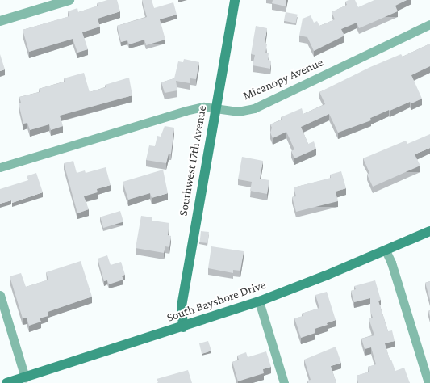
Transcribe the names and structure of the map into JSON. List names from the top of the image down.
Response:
{
  "streets": {
    "main road": ["Southwest 17th Avenue", "South Bayshore Drive"],
    "street": ["Micanopy Avenue"]
  },
  "crossings": [
    ["Micanopy Avenue", "Southwest 17th Avenue"],
    ["Southwest 17th Avenue", "South Bayshore Drive"]
  ]
}
